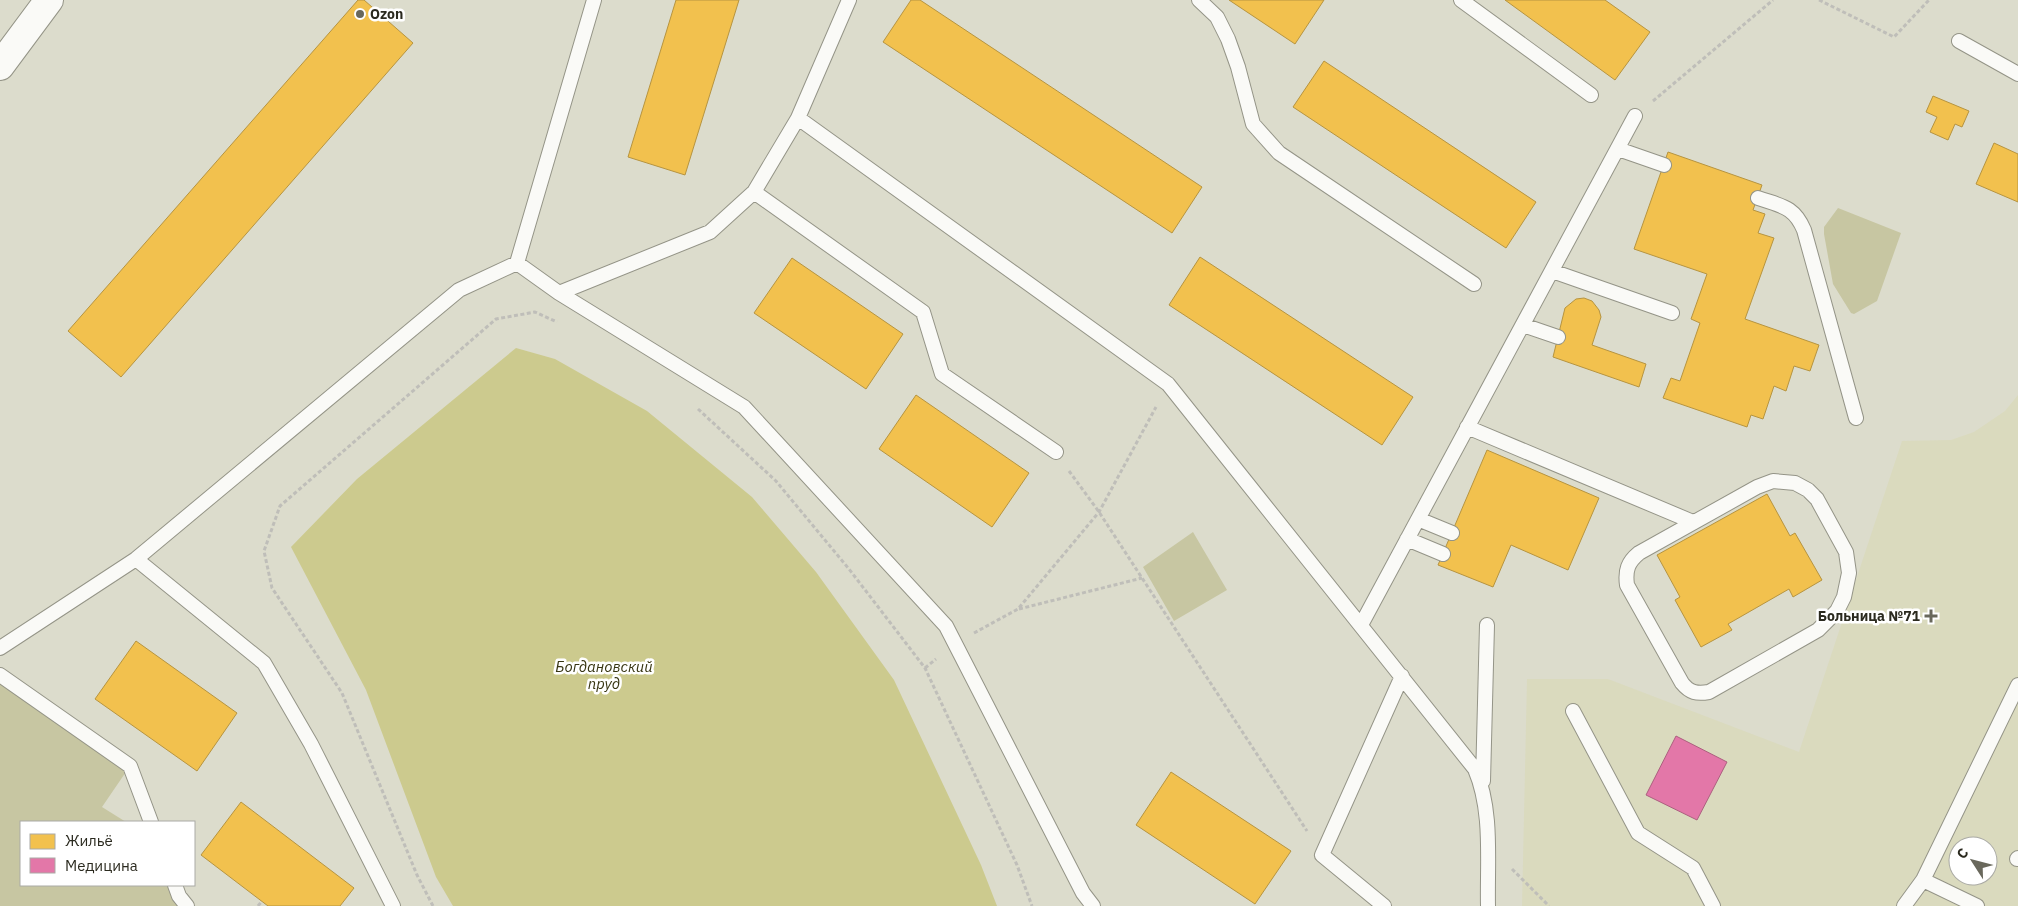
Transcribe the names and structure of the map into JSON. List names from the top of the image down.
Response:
{
  "water": ["Богдановский пруд"],
  "places": {
    "other": ["Ozon"],
    "health": ["Больница №71"]
  },
  "legend": ["Жильё", "Медицина"],
  "north": "top left"
}
